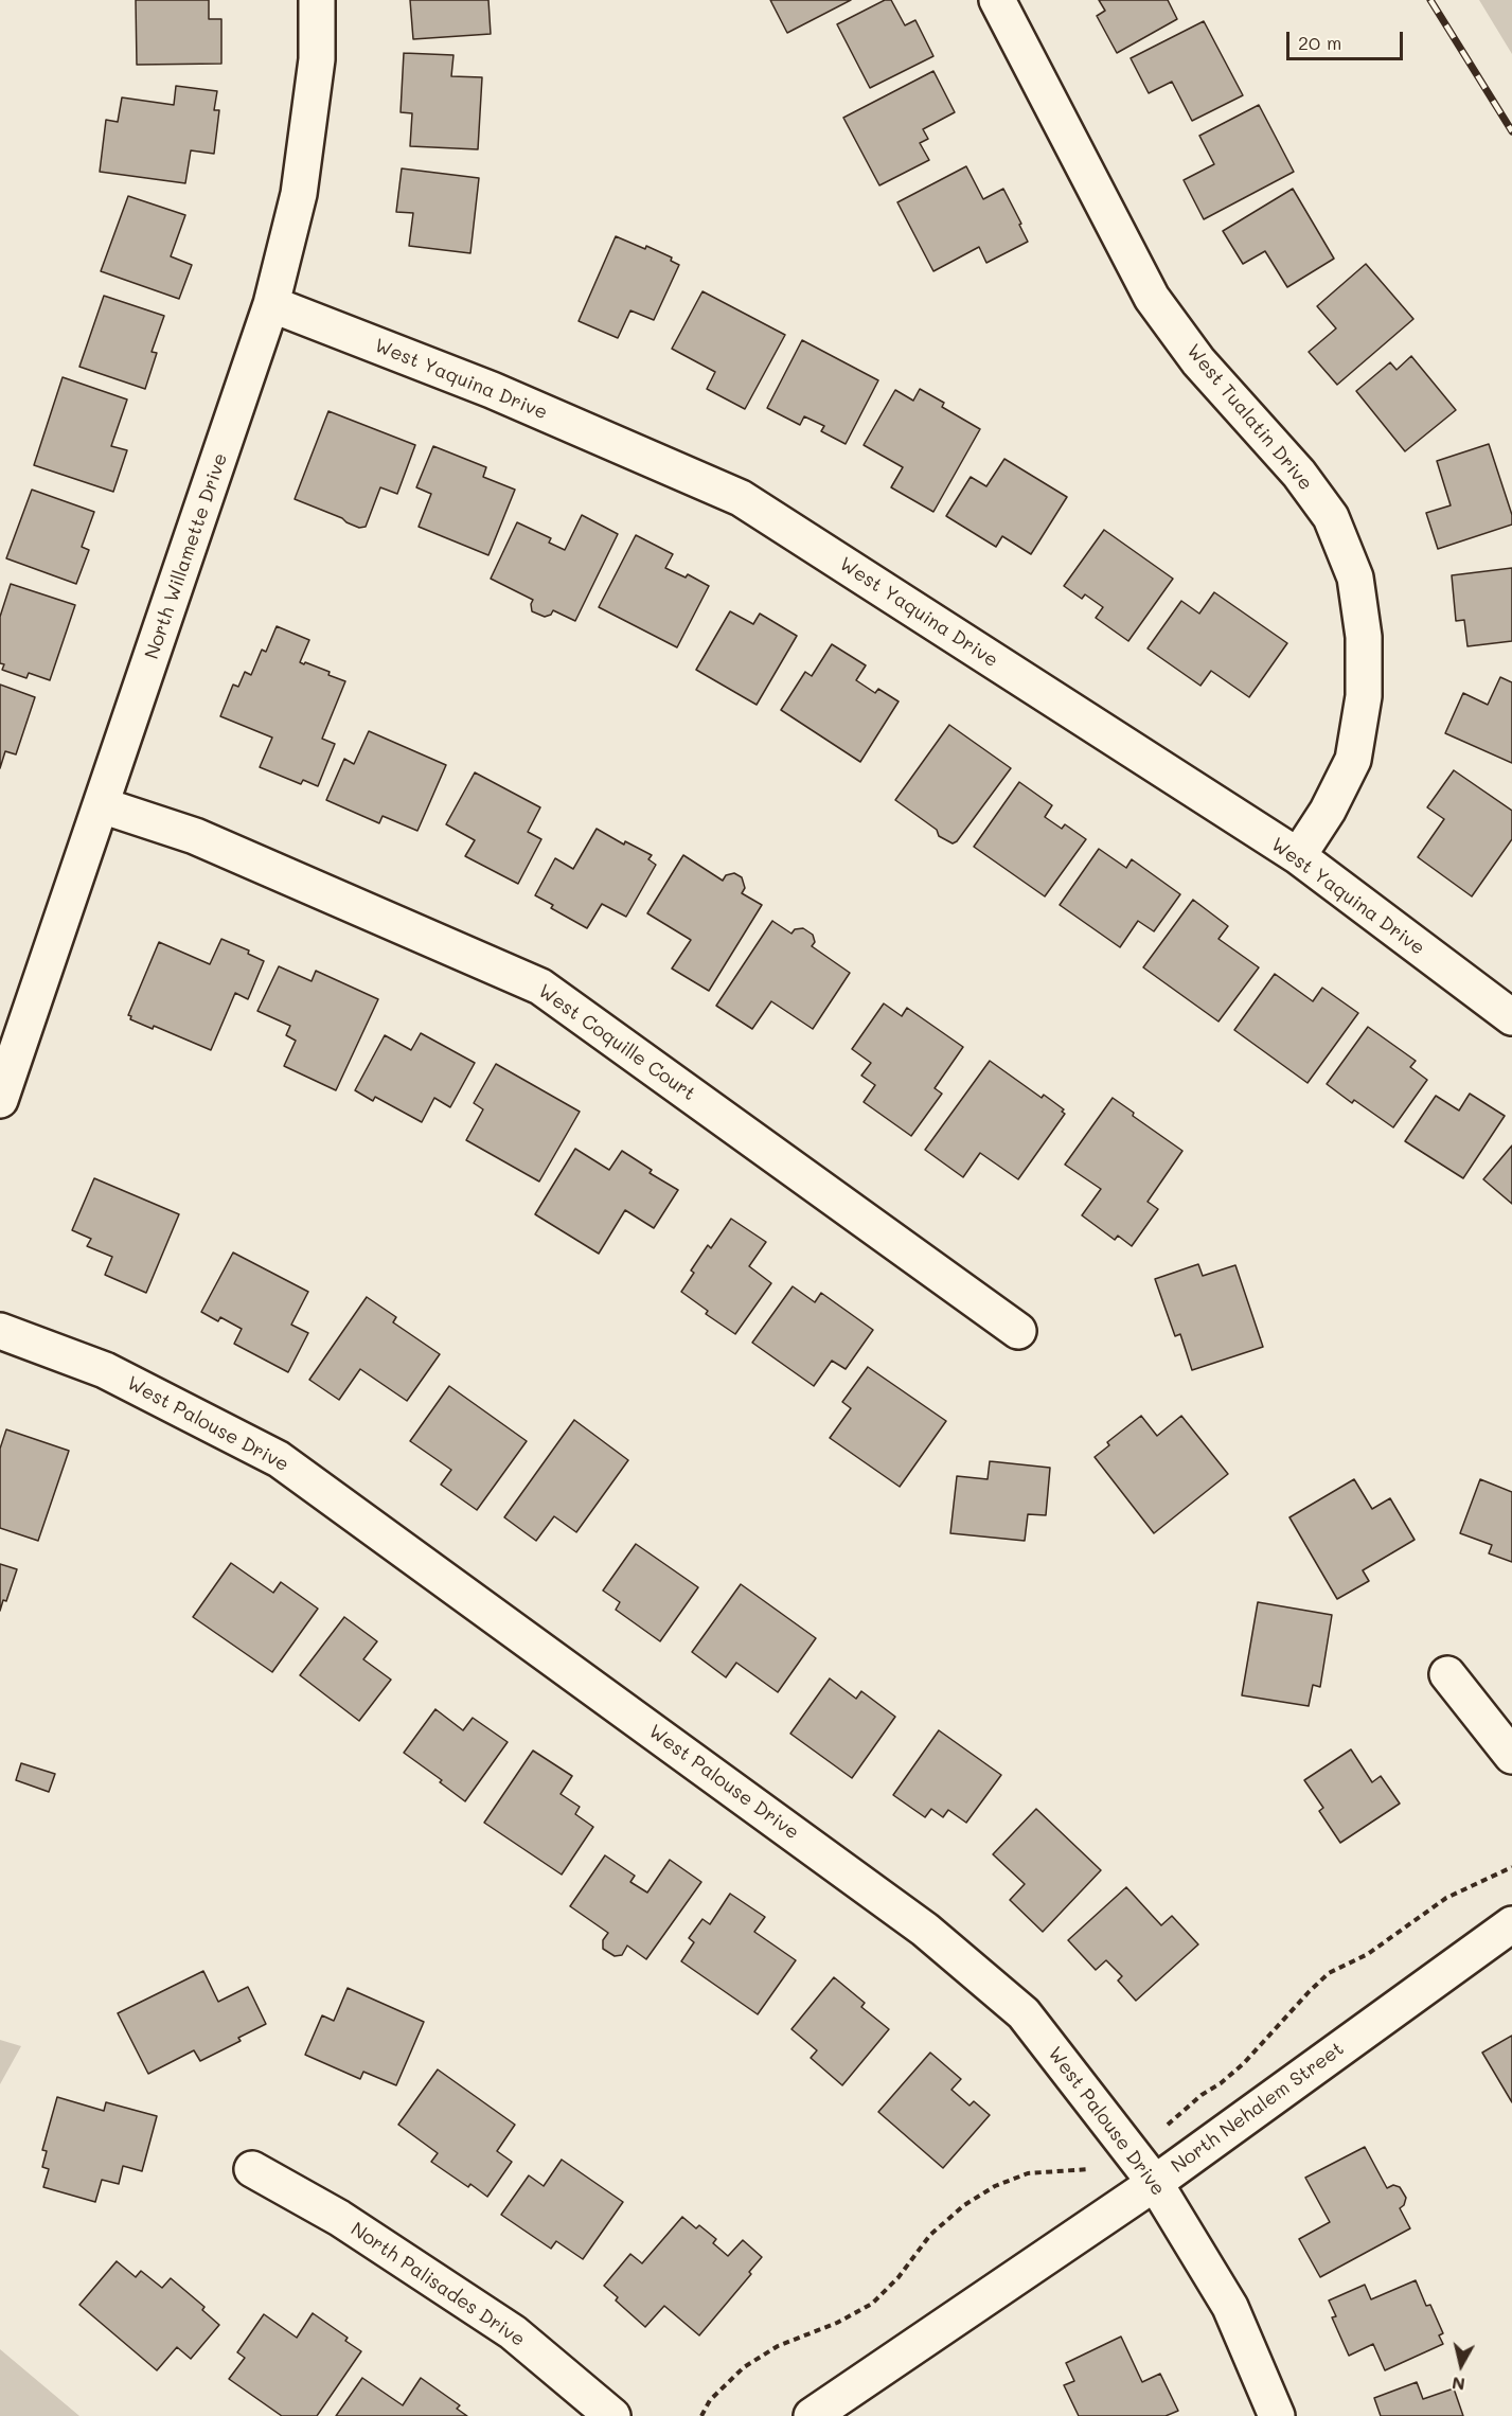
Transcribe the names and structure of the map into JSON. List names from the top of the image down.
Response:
{
  "streets": {
    "street": [
      "West Yaquina Drive",
      "West Tualatin Drive",
      "North Willamette Drive",
      "West Coquille Court",
      "West Palouse Drive",
      "North Nehalem Street",
      "North Palisades Drive"
    ]
  },
  "crossings": [
    ["West Yaquina Drive", "West Tualatin Drive"],
    ["West Yaquina Drive", "North Willamette Drive"],
    ["North Willamette Drive", "West Coquille Court"],
    ["West Palouse Drive", "North Nehalem Street"]
  ],
  "scale_bar": "20 m",
  "north": "bottom"
}
